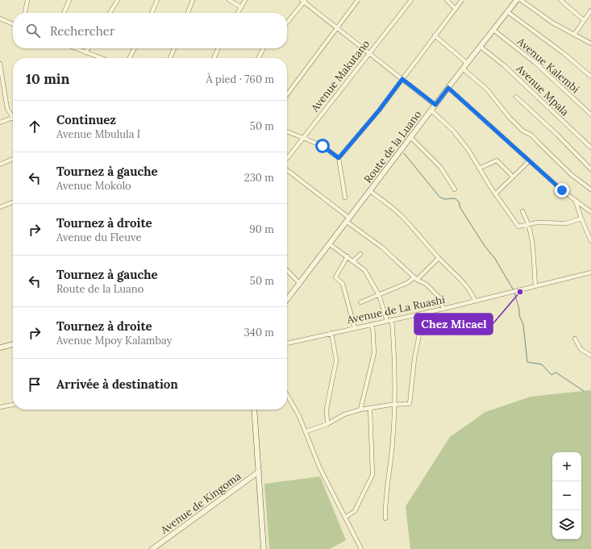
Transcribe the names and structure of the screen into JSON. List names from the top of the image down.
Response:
{
  "streets": {
    "street": [
      "Avenue Kalembi",
      "Avenue Makutano",
      "Avenue Mpala",
      "Route de la Luano",
      "Avenue de La Ruashi",
      "Avenue de Kingoma"
    ]
  },
  "crossings": [
    ["Avenue Kalembi", "Route de la Luano"],
    ["Avenue Mpala", "Route de la Luano"]
  ],
  "places": ["Chez Micael"],
  "page": {
    "search": "Rechercher",
    "heading": ["10 min", "À pied · 760 m"],
    "list": [
      ["Continuez", "Avenue Mbulula I", "50 m"],
      ["Tournez à gauche", "Avenue Mokolo", "230 m"],
      ["Tournez à droite", "Avenue du Fleuve", "90 m"],
      ["Tournez à gauche", "Route de la Luano", "50 m"],
      ["Tournez à droite", "Avenue Mpoy Kalambay", "340 m"],
      "Arrivée à destination"
    ],
    "map_buttons": ["+", "−"]
  }
}
